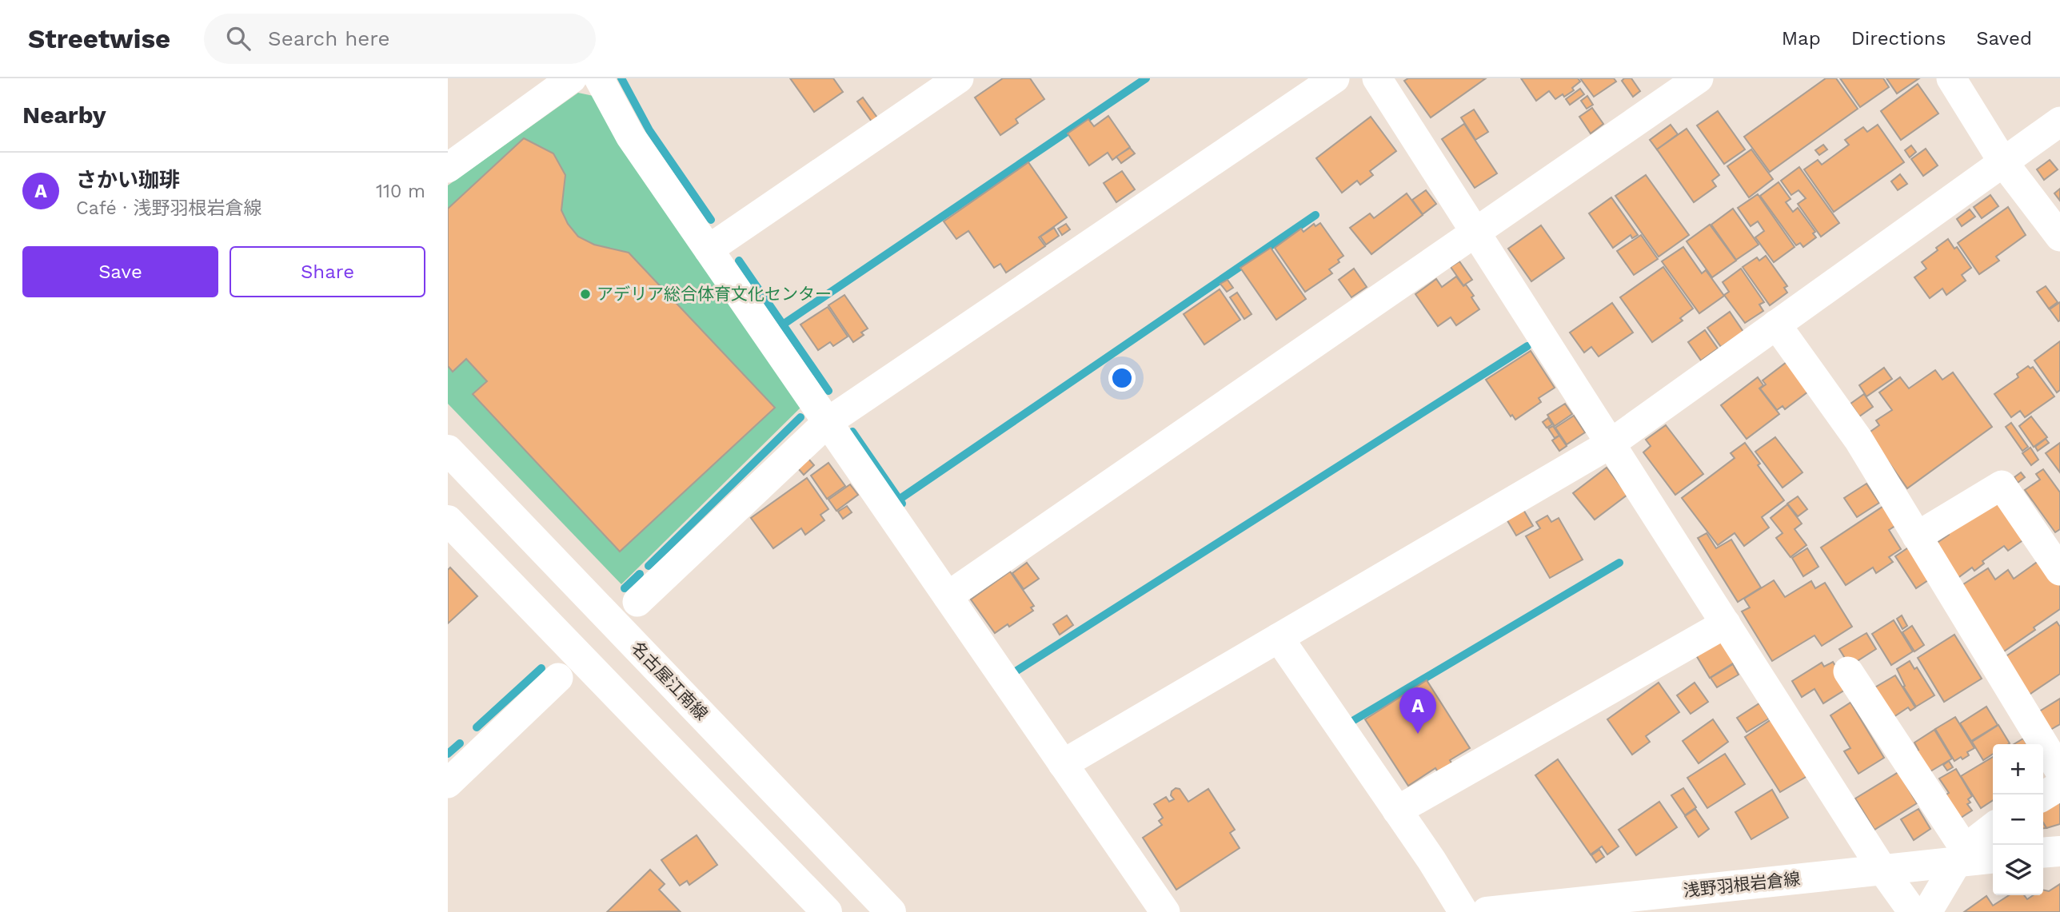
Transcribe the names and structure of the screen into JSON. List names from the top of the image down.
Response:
{
  "streets": {
    "main road": ["名古屋江南線", "浅野羽根岩倉線"]
  },
  "places": ["アデリア総合体育文化センター"],
  "page": {
    "header": "Streetwise",
    "search": "Search here",
    "nav": ["Map", "Directions", "Saved"],
    "heading": "Nearby",
    "list": [
      {
        "mark": "A",
        "name": "さかい珈琲",
        "note": "Café · 浅野羽根岩倉線",
        "value": "110 m"
      }
    ],
    "buttons": ["Save", "Share"],
    "pins": "A",
    "map_buttons": ["+", "−"]
  }
}
